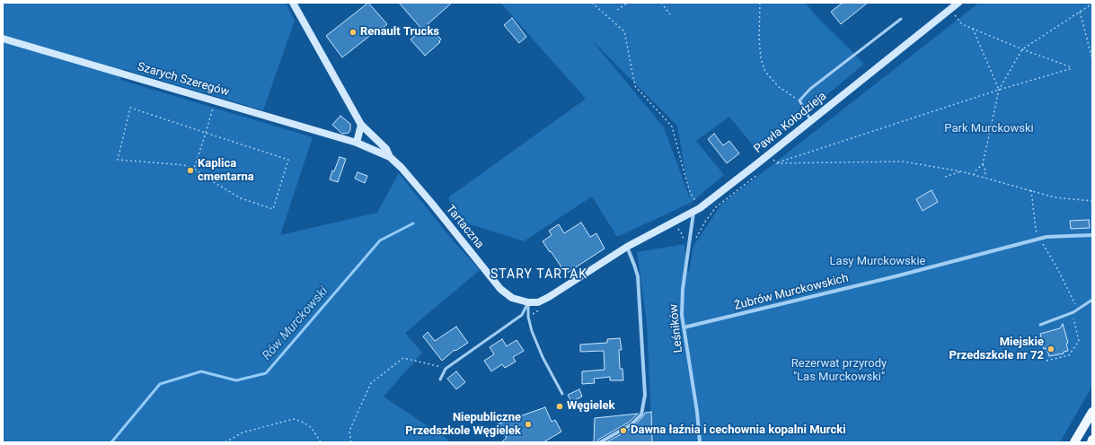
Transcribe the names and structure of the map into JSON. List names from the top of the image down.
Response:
{
  "streets": {
    "street": [
      "Szarych Szeregów",
      "Pawła Kołodzieja",
      "Tartaczna",
      "Żubrów Murckowskich",
      "Leśników"
    ]
  },
  "crossings": [
    ["Szarych Szeregów", "Tartaczna"],
    ["Pawła Kołodzieja", "Tartaczna"],
    ["Pawła Kołodzieja", "Leśników"],
    ["Żubrów Murckowskich", "Leśników"]
  ],
  "districts": ["STARY TARTAK"],
  "water": ["Rów Murckowski"],
  "parks": ["Park Murckowski", "Lasy Murckowskie", "Rezerwat przyrody \"Las Murckowski\""],
  "places": [
    "Renault Trucks",
    "Kaplica cmentarna",
    "Miejskie Przedszkole nr 72",
    "Węgielek",
    "Niepubliczne Przedszkole Węgielek",
    "Dawna łaźnia i cechownia kopalni Murcki"
  ]
}
